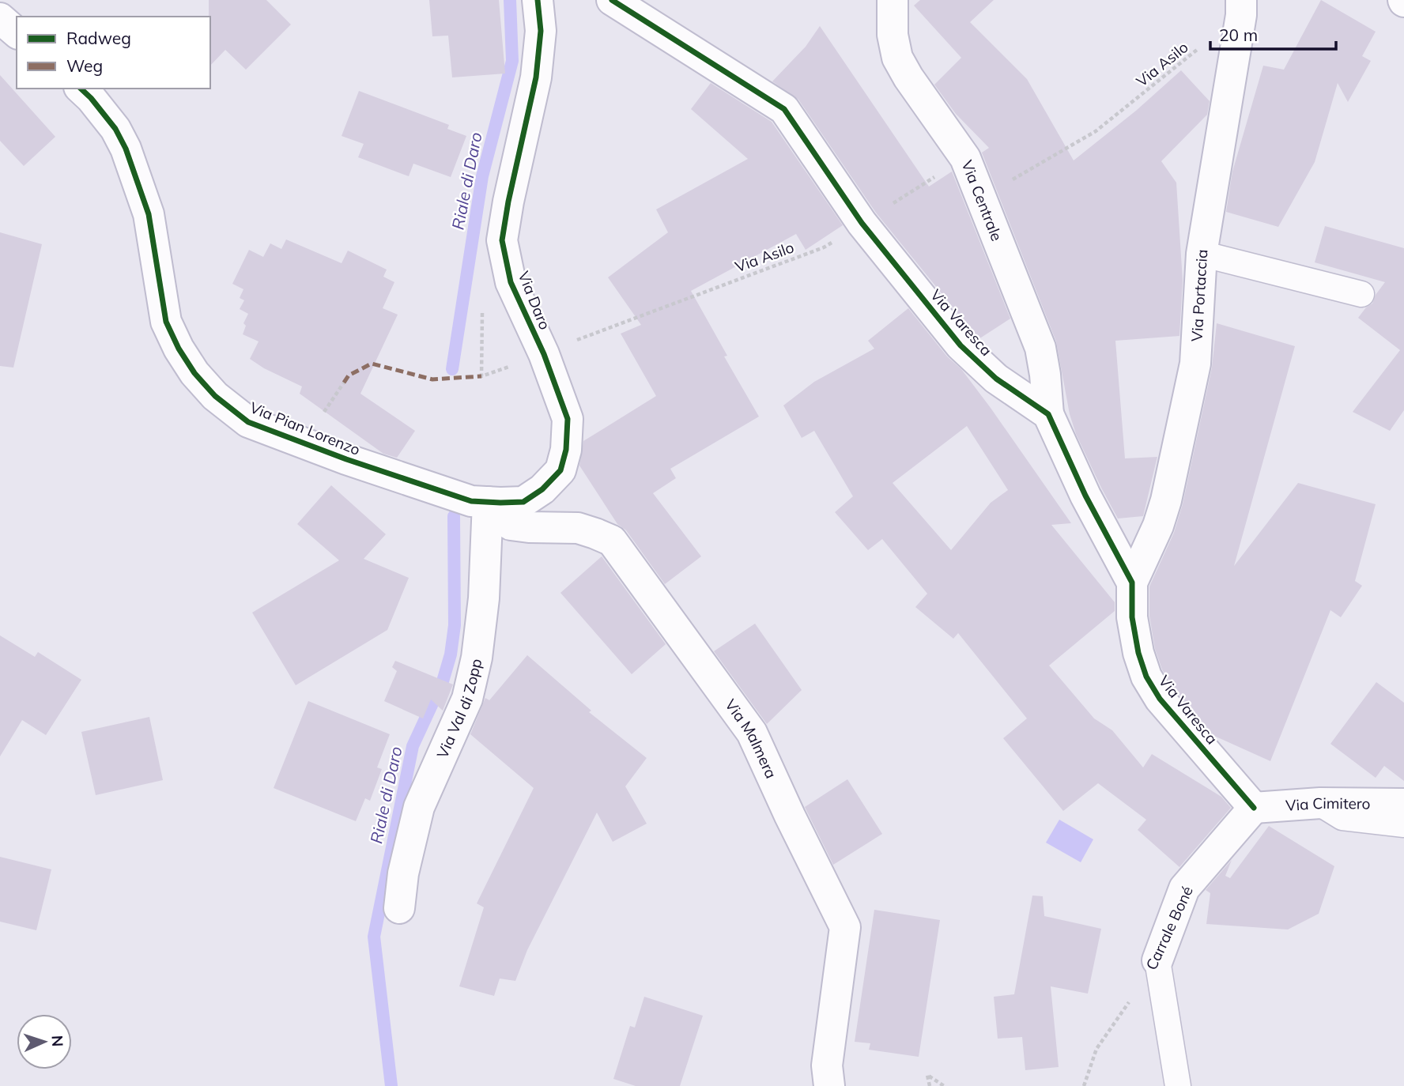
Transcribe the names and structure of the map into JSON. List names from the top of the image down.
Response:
{
  "streets": {
    "street": [
      "Via Centrale",
      "Via Portaccia",
      "Via Daro",
      "Via Varesca",
      "Via Pian Lorenzo",
      "Via Val di Zopp",
      "Via Malmera",
      "Via Cimitero",
      "Carrale Boné"
    ],
    "path": ["Via Asilo"]
  },
  "crossings": [
    ["Via Asilo", "Via Centrale"],
    ["Via Asilo", "Via Portaccia"],
    ["Via Asilo", "Via Varesca"],
    ["Via Centrale", "Via Varesca"],
    ["Via Portaccia", "Via Varesca"],
    ["Via Daro", "Via Pian Lorenzo"],
    ["Via Daro", "Via Val di Zopp"],
    ["Via Daro", "Via Malmera"],
    ["Via Varesca", "Via Cimitero"],
    ["Via Varesca", "Carrale Boné"],
    ["Via Pian Lorenzo", "Via Val di Zopp"],
    ["Via Pian Lorenzo", "Via Malmera"],
    ["Via Val di Zopp", "Via Malmera"],
    ["Via Cimitero", "Carrale Boné"]
  ],
  "water": ["Riale di Daro"],
  "legend": ["Radweg", "Weg"],
  "scale_bar": "20 m",
  "north": "right"
}
